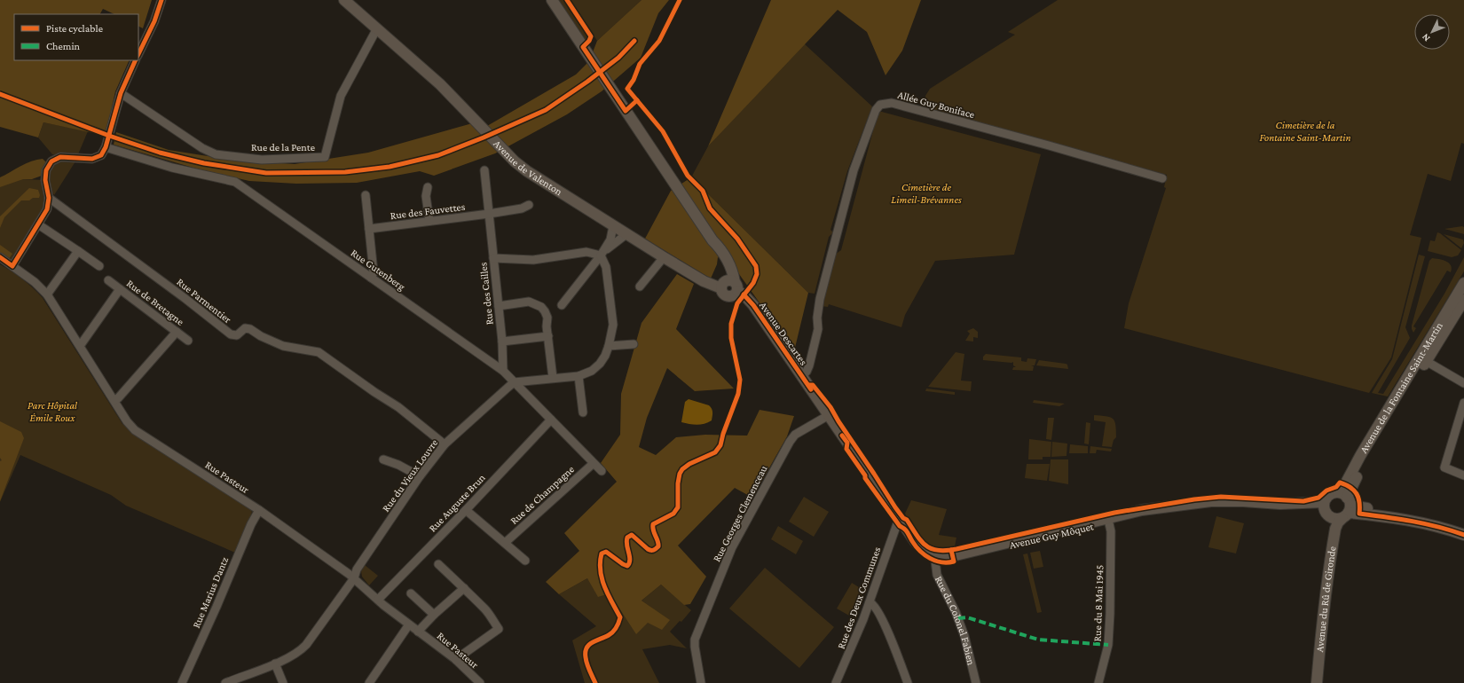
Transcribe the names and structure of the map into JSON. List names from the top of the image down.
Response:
{
  "streets": {
    "main road": [
      "Avenue de Valenton",
      "Avenue Descartes",
      "Avenue de la Fontaine Saint-Martin",
      "Avenue Guy Môquet",
      "Avenue du Rû de Gironde"
    ],
    "street": [
      "Allée Guy Boniface",
      "Rue de la Pente",
      "Rue des Fauvettes",
      "Rue Gutenberg",
      "Rue des Cailles",
      "Rue Parmentier",
      "Rue de Bretagne",
      "Rue du Vieux Louvre",
      "Rue Pasteur",
      "Rue de Champagne",
      "Rue Auguste Brun",
      "Rue Georges Clemenceau",
      "Rue Marius Dantz",
      "Rue des Deux Communes",
      "Rue du 8 Mai 1945",
      "Rue du Colonel Fabien"
    ]
  },
  "crossings": [
    ["Allée Guy Boniface", "Avenue Descartes"],
    ["Rue de la Pente", "Avenue de Valenton"],
    ["Avenue de Valenton", "Avenue Descartes"],
    ["Rue des Fauvettes", "Rue des Cailles"],
    ["Rue Gutenberg", "Rue des Cailles"],
    ["Rue Gutenberg", "Rue du Vieux Louvre"],
    ["Rue Gutenberg", "Rue de Champagne"],
    ["Rue Gutenberg", "Rue Auguste Brun"],
    ["Rue Parmentier", "Rue du Vieux Louvre"],
    ["Avenue Descartes", "Rue Georges Clemenceau"],
    ["Avenue Descartes", "Avenue Guy Môquet"],
    ["Avenue Descartes", "Rue des Deux Communes"],
    ["Avenue Descartes", "Rue du Colonel Fabien"],
    ["Avenue de la Fontaine Saint-Martin", "Avenue Guy Môquet"],
    ["Avenue de la Fontaine Saint-Martin", "Avenue du Rû de Gironde"],
    ["Rue du Vieux Louvre", "Rue Pasteur"],
    ["Rue Pasteur", "Rue Auguste Brun"],
    ["Rue Pasteur", "Rue Marius Dantz"],
    ["Avenue Guy Môquet", "Avenue du Rû de Gironde"],
    ["Avenue Guy Môquet", "Rue du 8 Mai 1945"],
    ["Avenue Guy Môquet", "Rue du Colonel Fabien"]
  ],
  "parks": ["Cimetière de la Fontaine Saint-Martin", "Cimetière de Limeil-Brévannes", "Parc Hôpital Émile Roux"],
  "legend": ["Piste cyclable", "Chemin"],
  "north": "bottom left"
}
